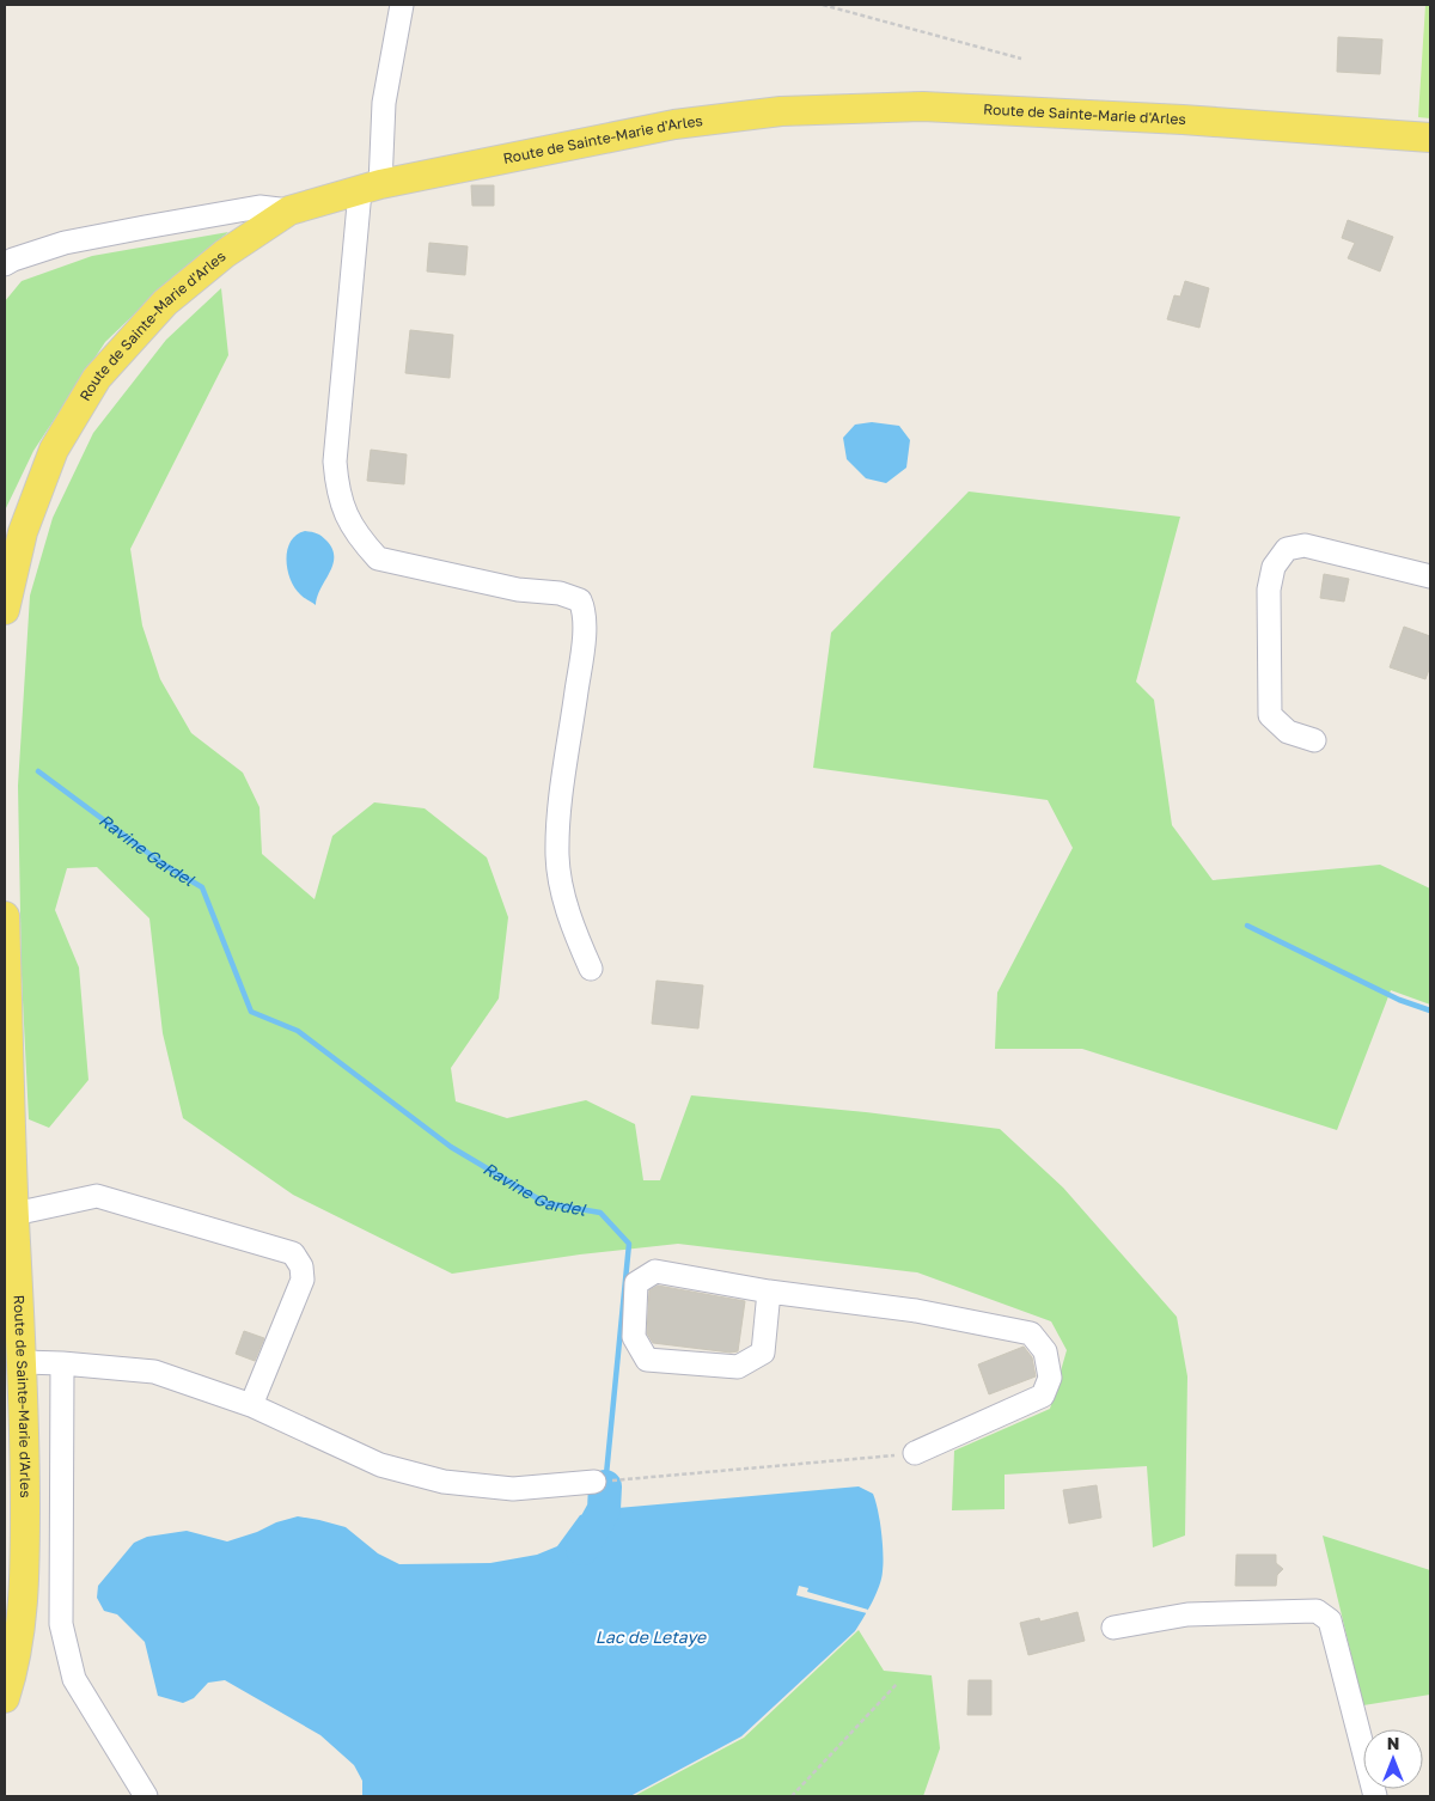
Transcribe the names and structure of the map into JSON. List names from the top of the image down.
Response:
{
  "streets": {
    "main road": ["Route de Sainte-Marie d'Arles"]
  },
  "water": ["Ravine Gardel", "Lac de Letaye"],
  "north": "top"
}
